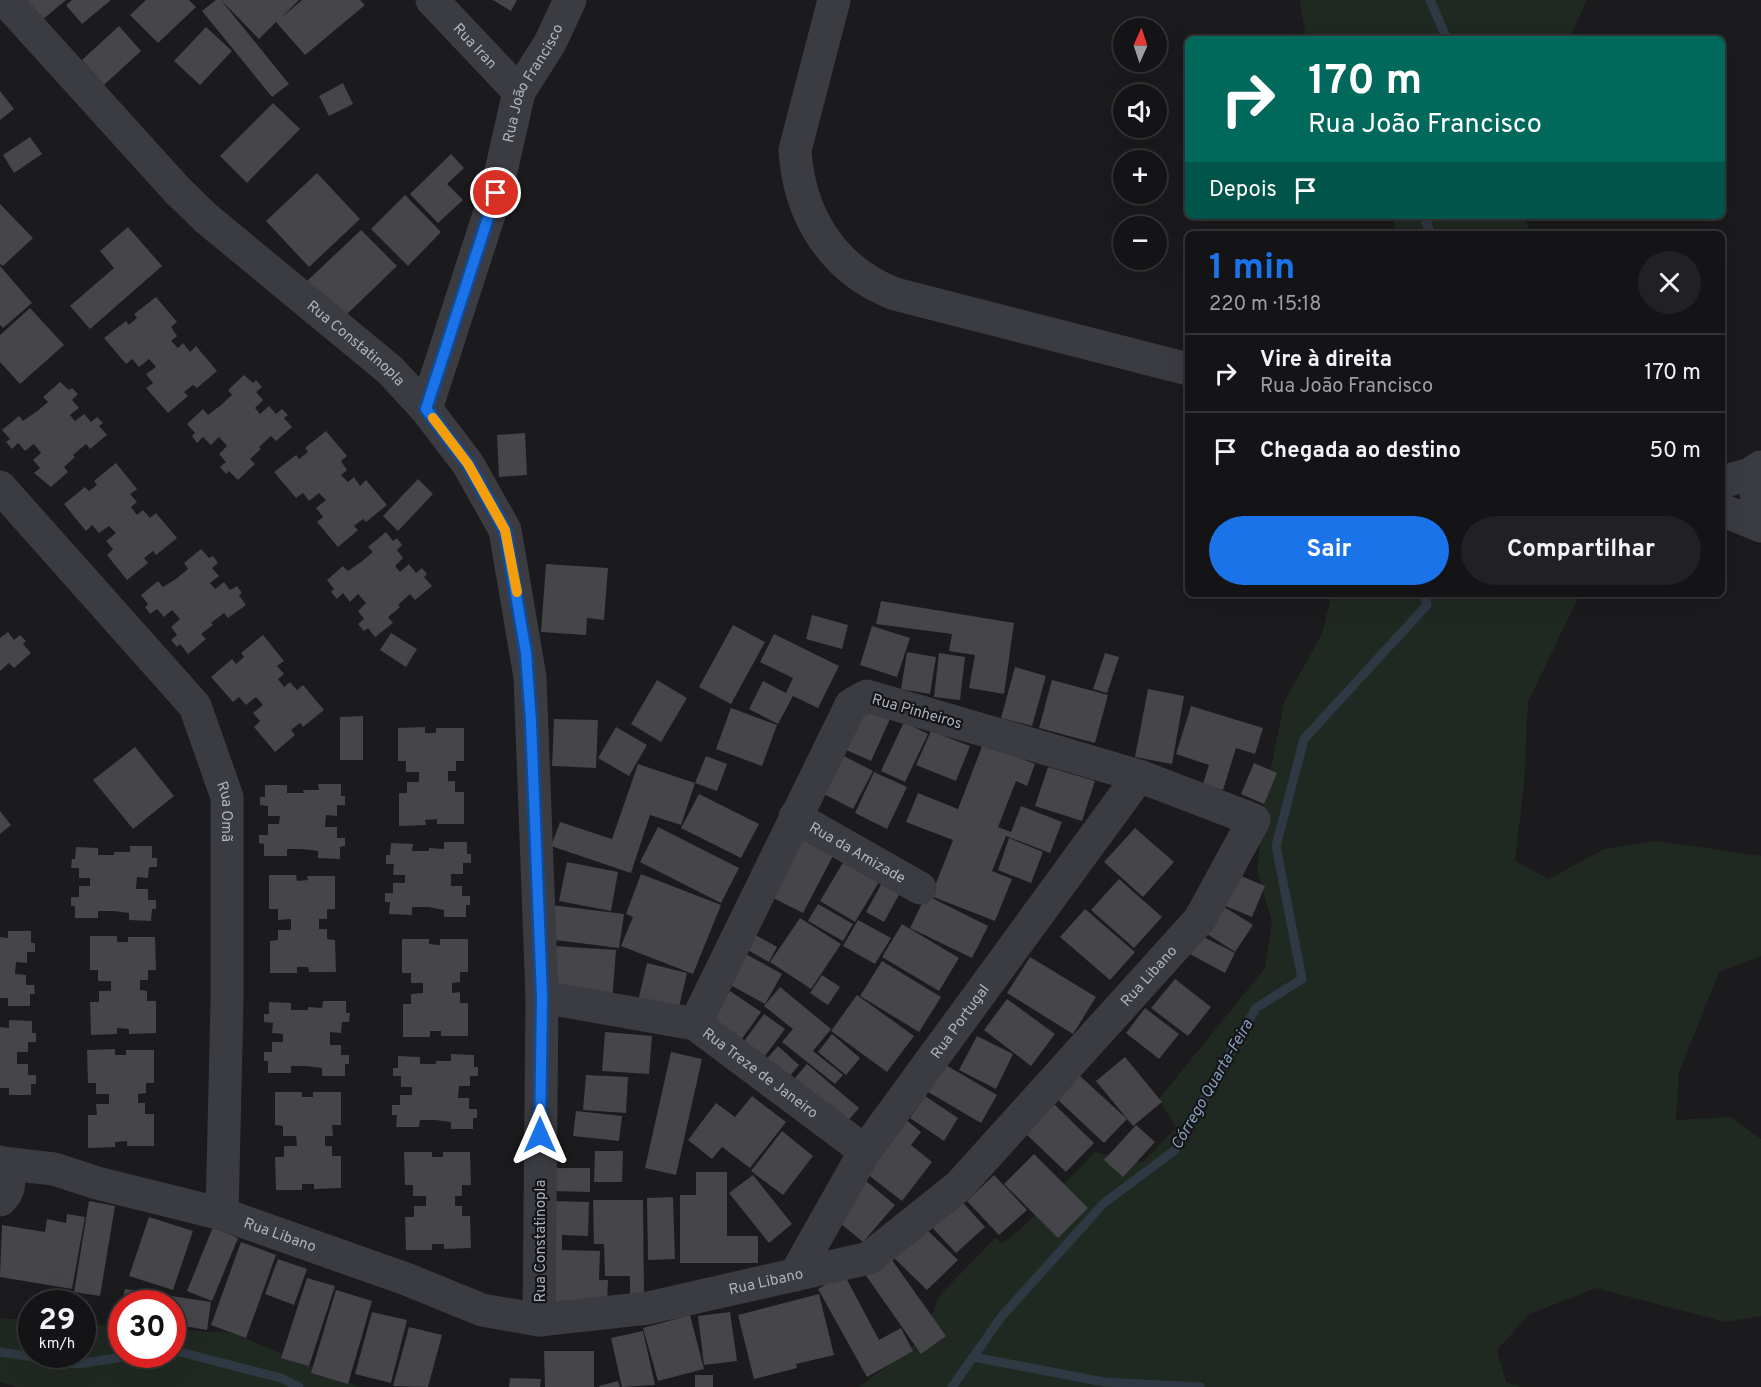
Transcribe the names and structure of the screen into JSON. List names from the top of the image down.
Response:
{
  "streets": {
    "street": [
      "Rua Iran",
      "Rua João Francisco",
      "Rua Constatinopla",
      "Rua Pinheiros",
      "Rua Omã",
      "Rua da Amizade",
      "Rua Libano",
      "Rua Portugal",
      "Rua Treze de Janeiro"
    ]
  },
  "crossings": [
    ["Rua Iran", "Rua João Francisco"],
    ["Rua João Francisco", "Rua Constatinopla"],
    ["Rua Constatinopla", "Rua Libano"],
    ["Rua Constatinopla", "Rua Treze de Janeiro"],
    ["Rua Pinheiros", "Rua da Amizade"],
    ["Rua Pinheiros", "Rua Libano"],
    ["Rua Pinheiros", "Rua Portugal"],
    ["Rua Pinheiros", "Rua Treze de Janeiro"],
    ["Rua Omã", "Rua Libano"],
    ["Rua Libano", "Rua Portugal"],
    ["Rua Portugal", "Rua Treze de Janeiro"]
  ],
  "water": ["Córrego Quarta-Feira"],
  "north": "top",
  "page": {
    "map_buttons": ["+", "−"],
    "turn": ["170 m", "Rua João Francisco"],
    "then": "Depois",
    "heading": ["1 min", "220 m · 15:18"],
    "list": [
      {
        "name": "Vire à direita",
        "note": "Rua João Francisco",
        "value": "170 m"
      },
      {
        "name": "Chegada ao destino",
        "value": "50 m"
      }
    ],
    "buttons": ["Sair", "Compartilhar"],
    "speed": "29 km/h",
    "limit": "30"
  }
}
